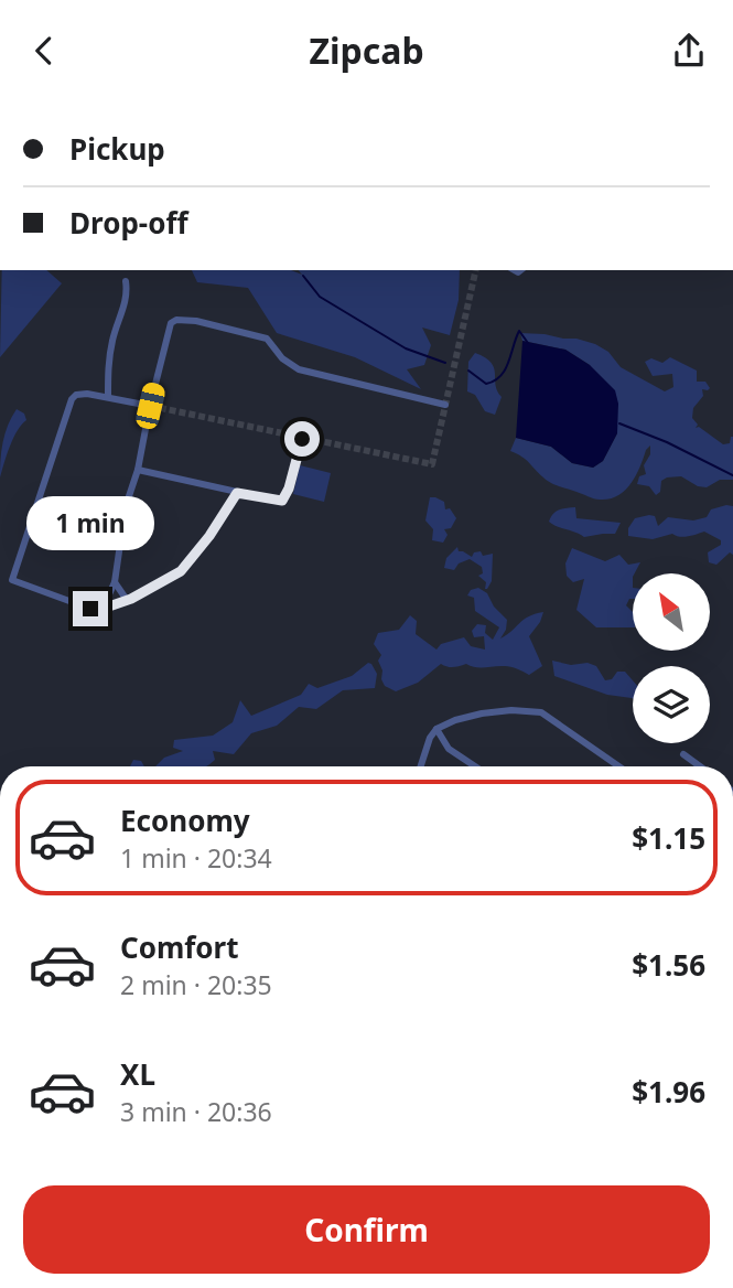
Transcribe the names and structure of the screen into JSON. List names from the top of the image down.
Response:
{
  "north": "top left",
  "page": {
    "header": "Zipcab",
    "banner": ["Pickup", "Drop-off"],
    "bubble": "1 min",
    "list": [
      {
        "name": "Economy",
        "note": "1 min · 20:34",
        "value": "$1.15"
      },
      {
        "name": "Comfort",
        "note": "2 min · 20:35",
        "value": "$1.56"
      },
      {
        "name": "XL",
        "note": "3 min · 20:36",
        "value": "$1.96"
      }
    ],
    "buttons": "Confirm"
  }
}
